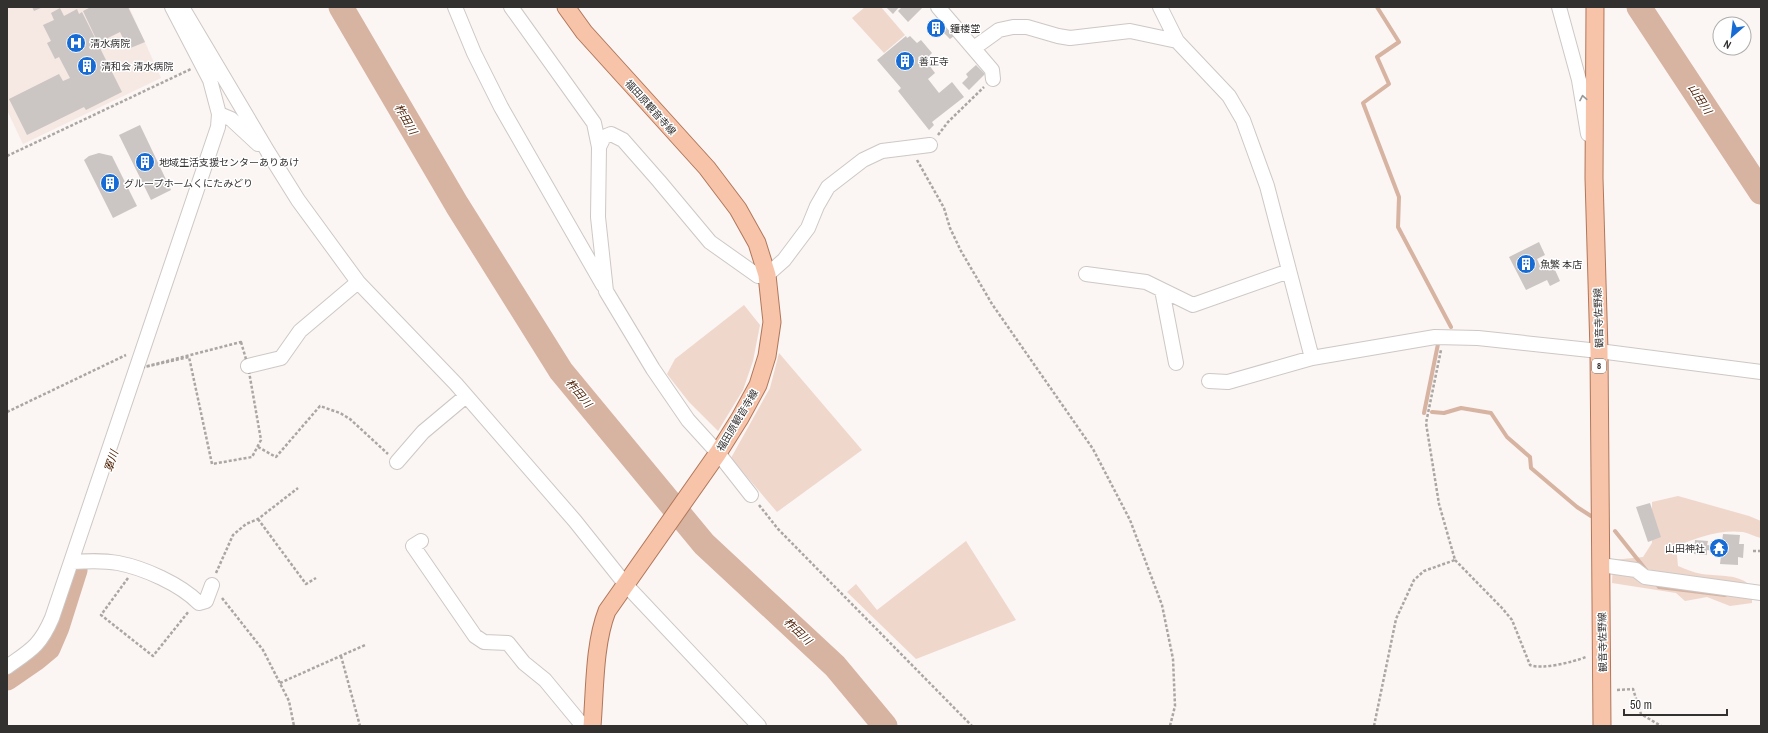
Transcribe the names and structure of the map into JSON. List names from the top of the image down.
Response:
{
  "streets": {
    "main road": ["福田原観音寺線", "観音寺佐野線", "8"]
  },
  "water": ["山田川", "柞田川", "軍川"],
  "places": {
    "building": [
      "鐘楼堂",
      "善正寺",
      "清和会 清水病院",
      "地域生活支援センターありあけ",
      "グループホームくにたみどり",
      "魚繁 本店"
    ],
    "hospital": ["清水病院"],
    "temple": ["山田神社"]
  },
  "scale_bar": "50 m",
  "north": "bottom left"
}
